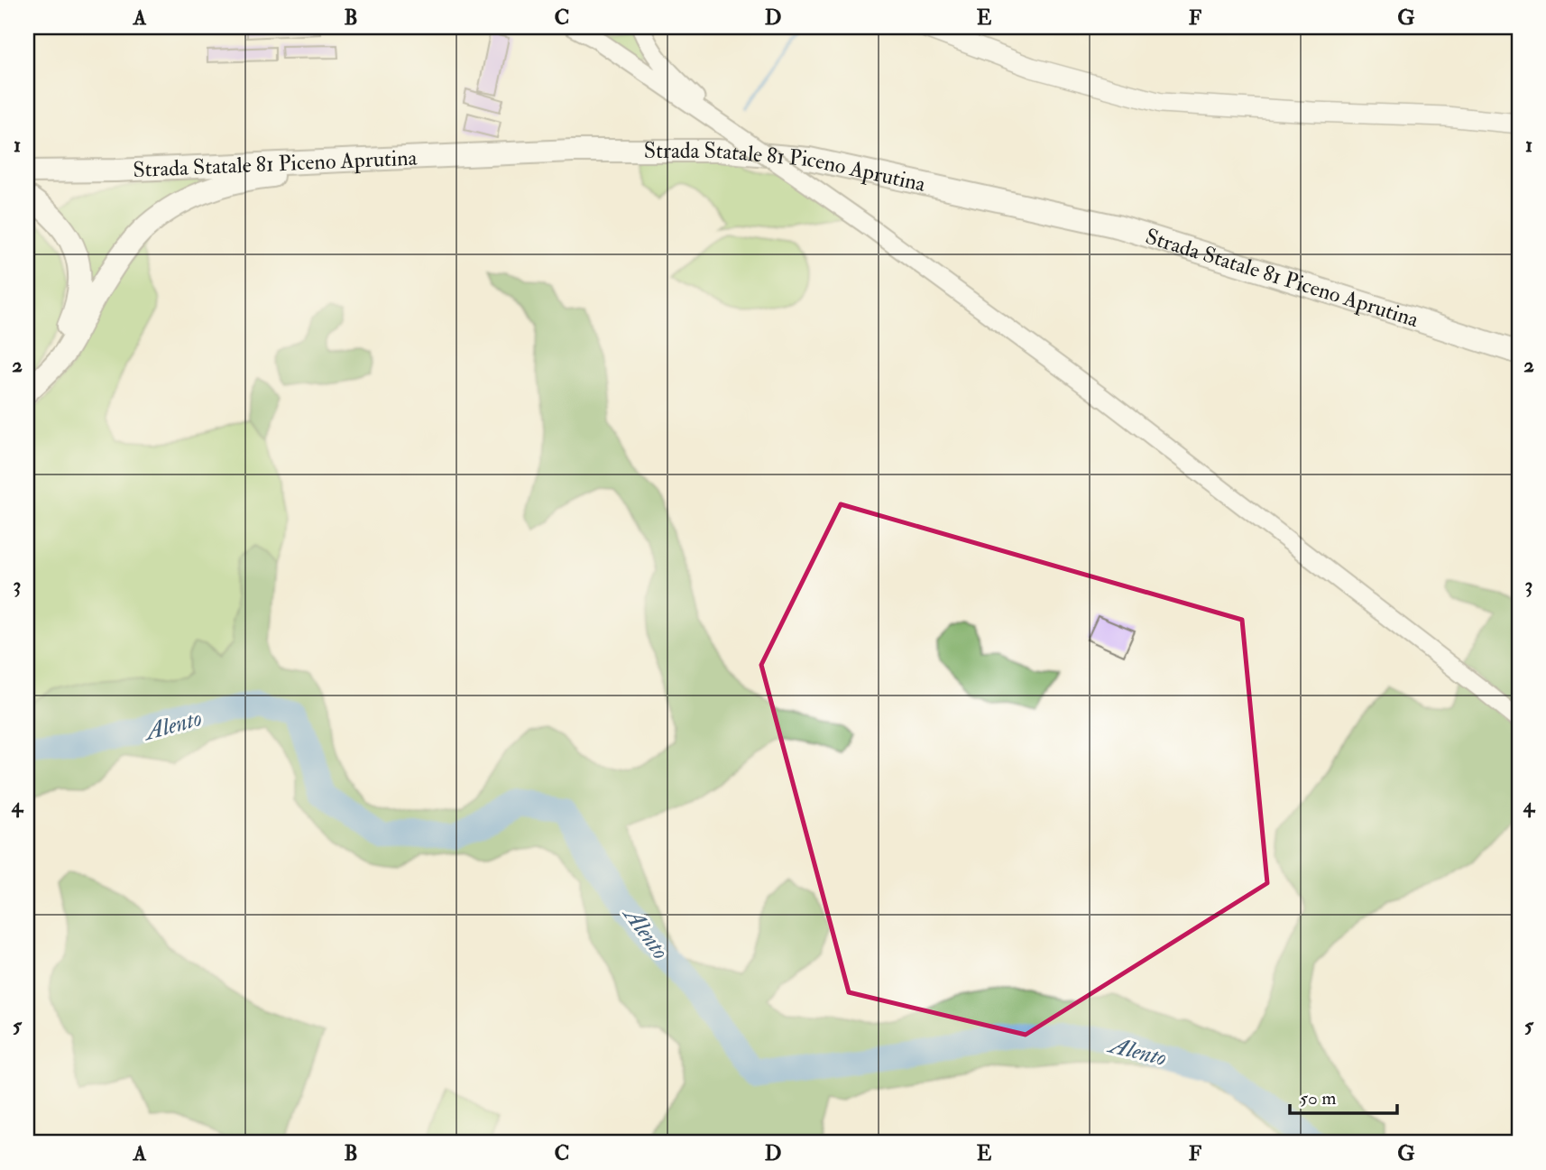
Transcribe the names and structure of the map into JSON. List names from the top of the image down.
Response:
{
  "streets": {
    "highway": ["Strada Statale 81 Piceno Aprutina"]
  },
  "water": ["Alento"],
  "scale_bar": "50 m",
  "grid": {
    "columns": [
      "A",
      "B",
      "C",
      "D",
      "E",
      "F",
      "G"
    ],
    "rows": [
      "1",
      "2",
      "3",
      "4",
      "5"
    ]
  }
}
